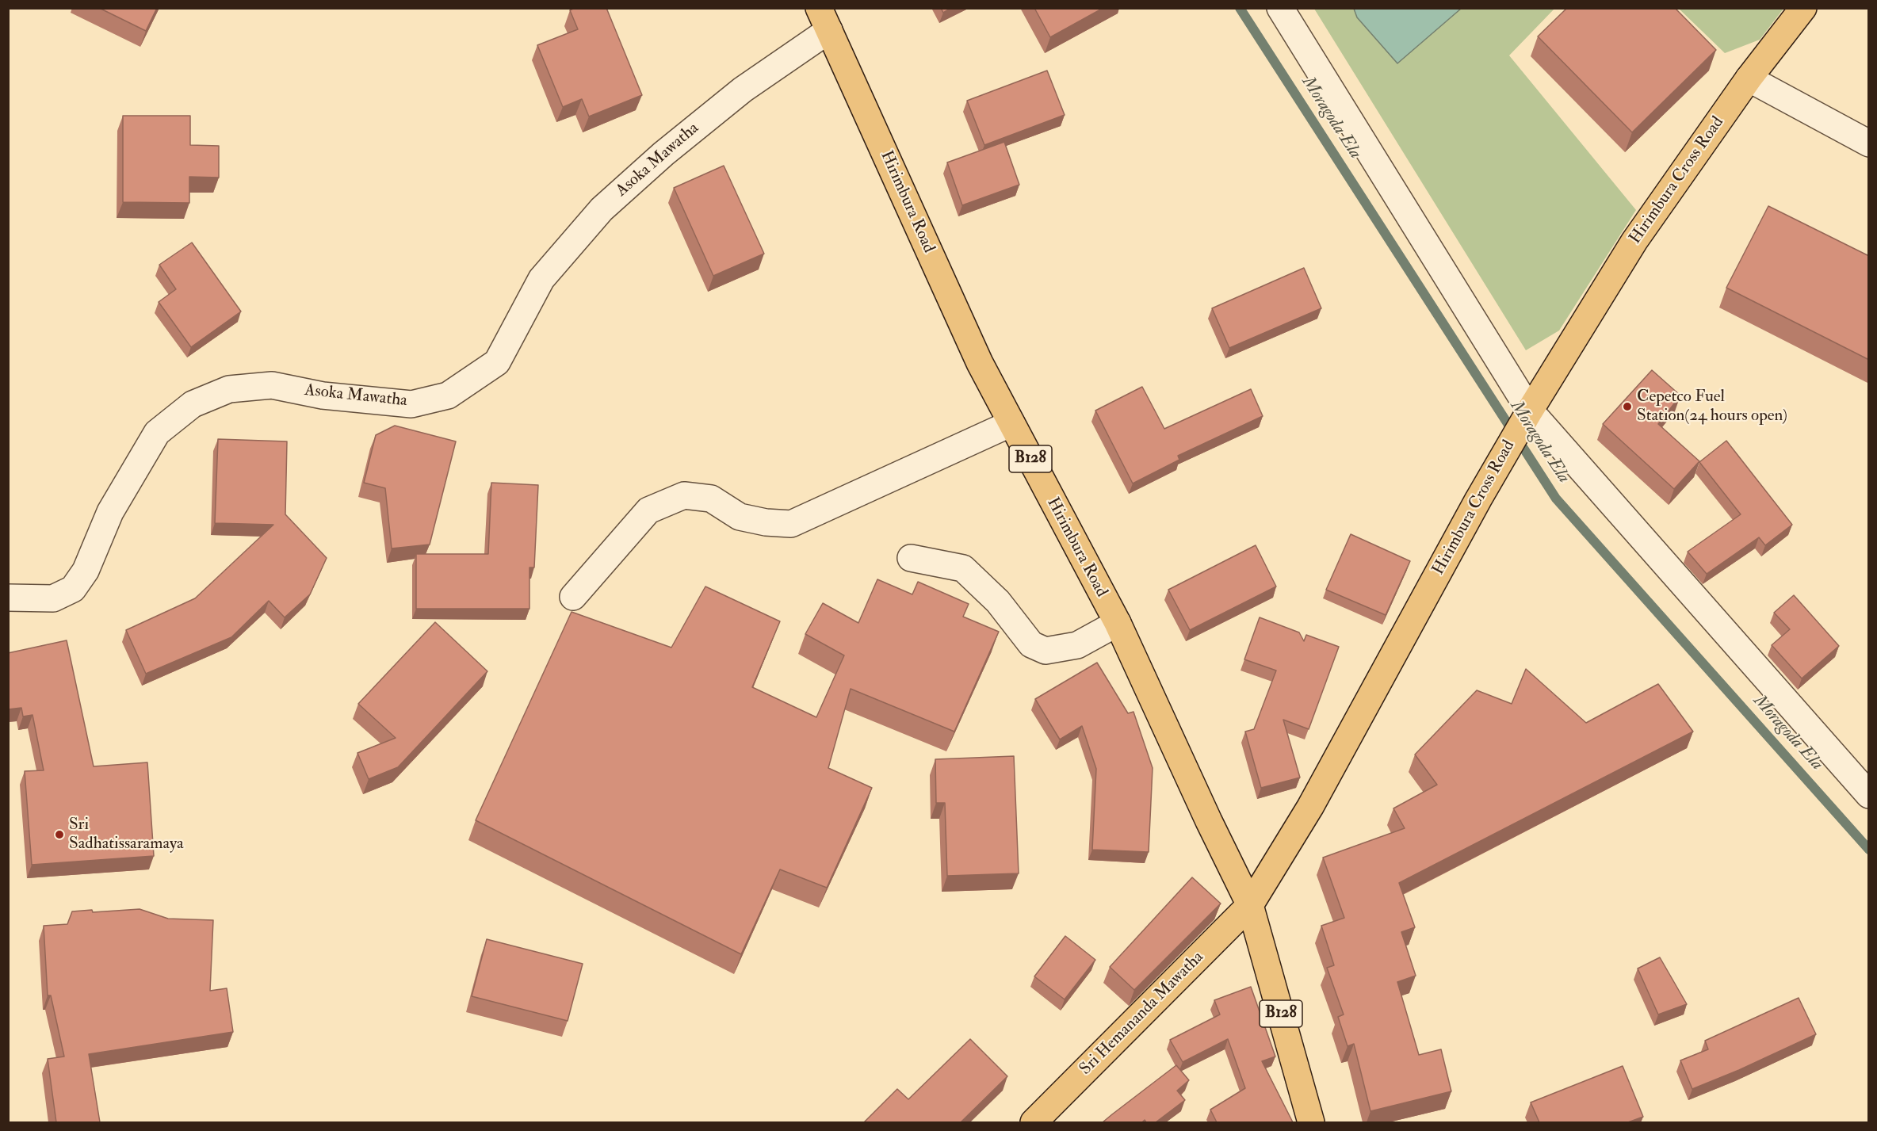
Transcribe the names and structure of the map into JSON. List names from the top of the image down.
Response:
{
  "streets": {
    "main road": [
      "Hirimbura Cross Road",
      "Hirimbura Road",
      "B128",
      "Sri Hemananda Mawatha"
    ],
    "street": ["Asoka Mawatha"]
  },
  "crossings": [
    ["Asoka Mawatha", "Hirimbura Road"],
    ["Hirimbura Cross Road", "Hirimbura Road"],
    ["Hirimbura Cross Road", "B128"],
    ["Hirimbura Cross Road", "Sri Hemananda Mawatha"],
    ["Hirimbura Road", "B128"],
    ["Hirimbura Road", "Sri Hemananda Mawatha"],
    ["B128", "Sri Hemananda Mawatha"]
  ],
  "water": ["Moragoda Ela"],
  "places": ["Cepetco Fuel Station(24 hours open)", "Sri Sadhatissaramaya"]
}
